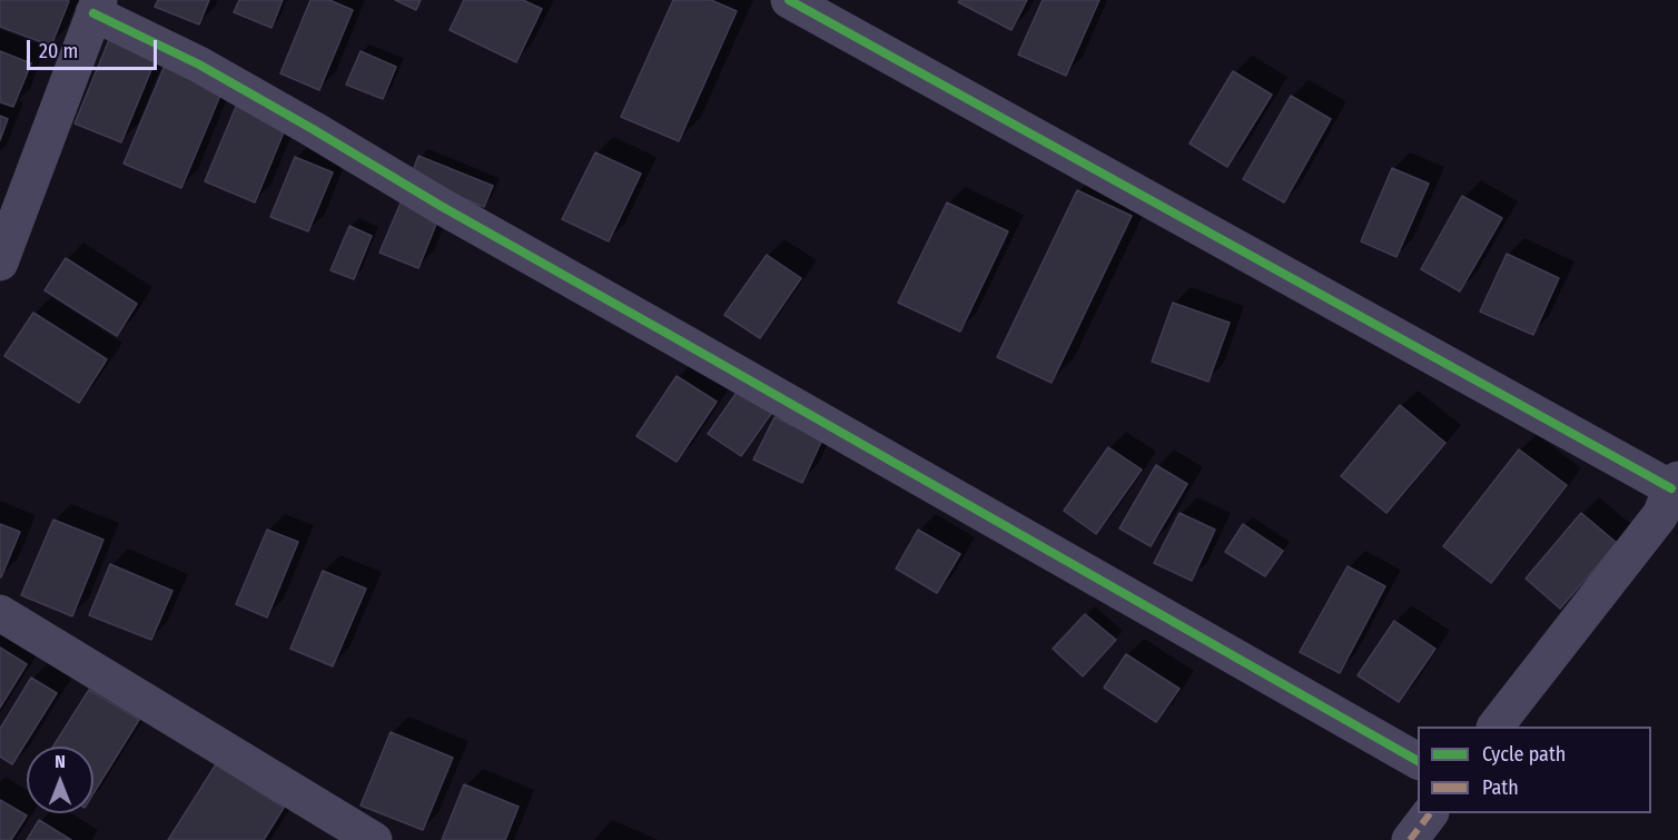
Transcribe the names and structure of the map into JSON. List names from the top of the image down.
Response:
{
  "legend": ["Cycle path", "Path"],
  "scale_bar": "20 m",
  "north": "top"
}
